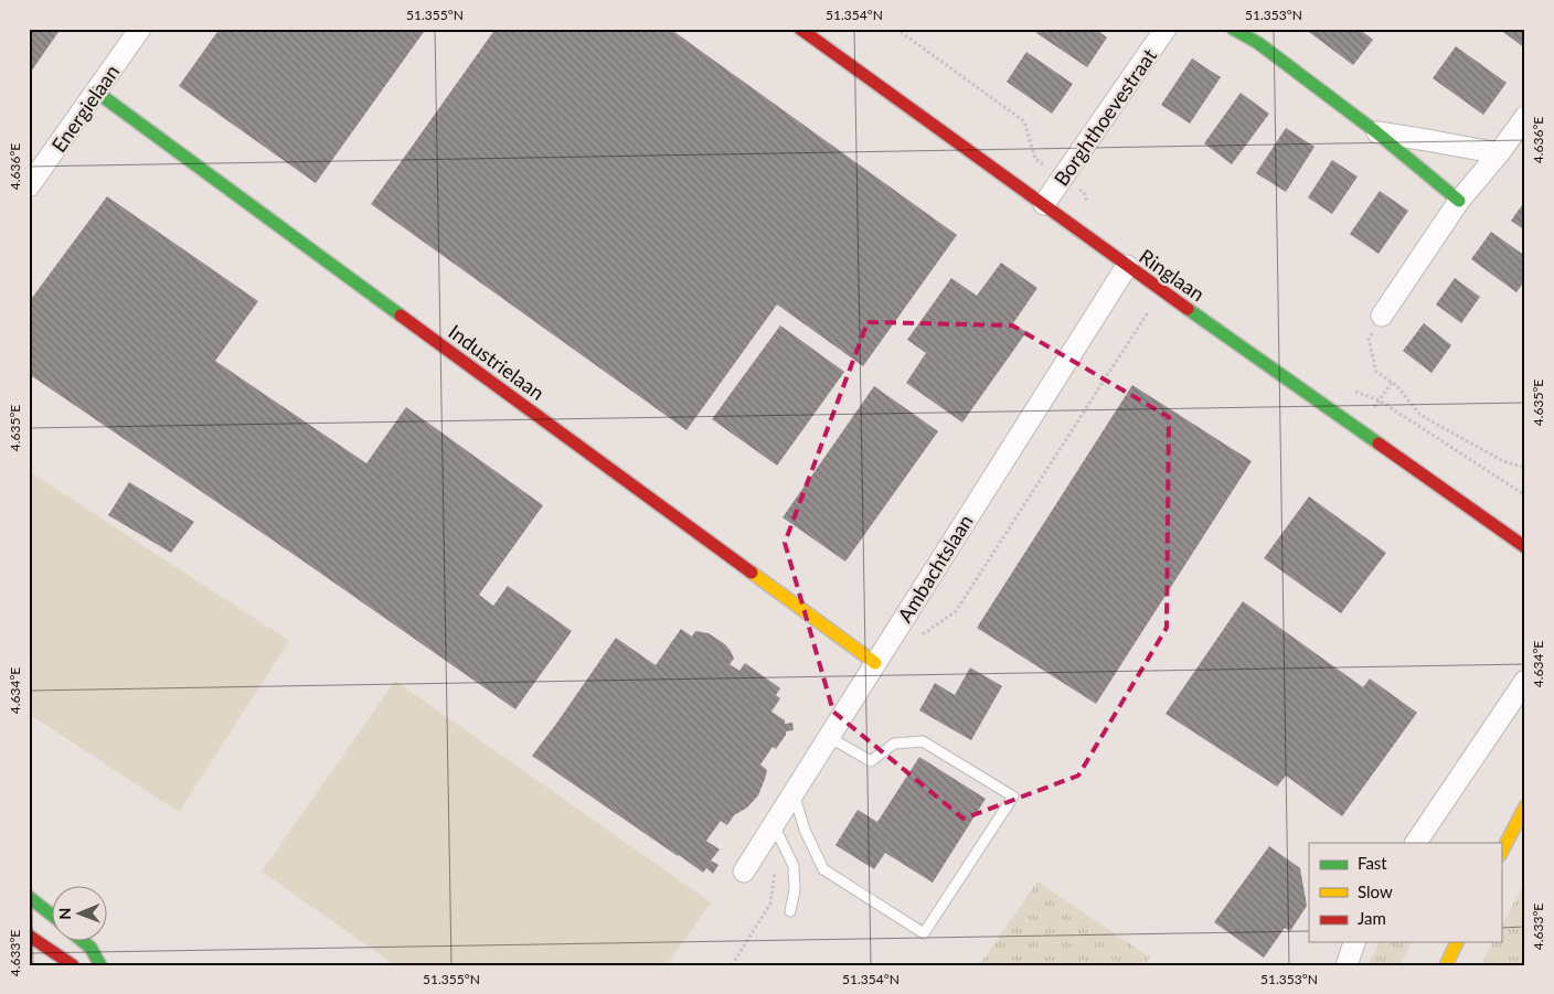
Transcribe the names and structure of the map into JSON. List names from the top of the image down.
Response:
{
  "streets": {
    "main road": ["Ringlaan", "Industrielaan"],
    "street": ["Energielaan", "Borghthoevestraat", "Ambachtslaan"]
  },
  "crossings": [
    ["Energielaan", "Industrielaan"],
    ["Borghthoevestraat", "Ringlaan"],
    ["Ringlaan", "Ambachtslaan"],
    ["Industrielaan", "Ambachtslaan"]
  ],
  "legend": ["Fast", "Slow", "Jam"],
  "north": "left",
  "coordinates": [
    "51.355°N",
    "51.354°N",
    "51.353°N",
    "4.636°E",
    "4.635°E",
    "4.634°E",
    "4.633°E"
  ]
}
